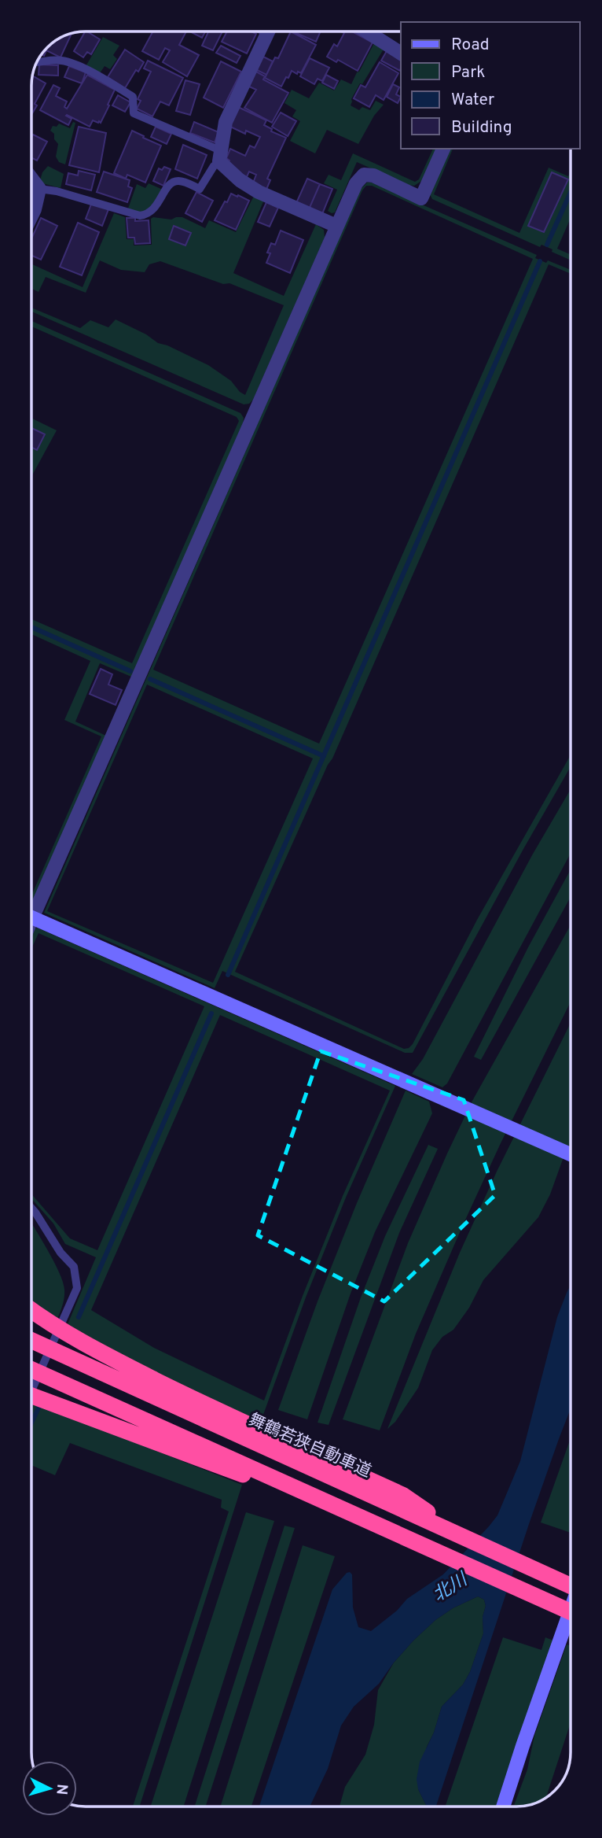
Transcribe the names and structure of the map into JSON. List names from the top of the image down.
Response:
{
  "streets": {
    "highway": ["舞鶴若狭自動車道"]
  },
  "water": ["北川"],
  "legend": [
    "Road",
    "Park",
    "Water",
    "Building"
  ],
  "north": "right"
}
